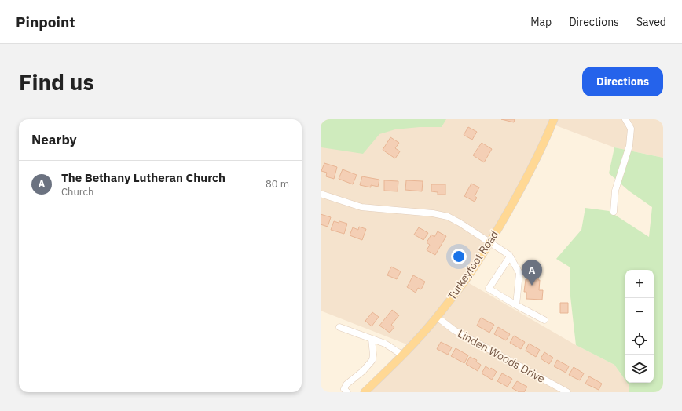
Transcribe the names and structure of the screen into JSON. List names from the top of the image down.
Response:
{
  "streets": {
    "main road": ["Turkeyfoot Road"],
    "street": ["Linden Woods Drive"]
  },
  "crossings": [
    ["Turkeyfoot Road", "Linden Woods Drive"]
  ],
  "page": {
    "header": "Pinpoint",
    "nav": ["Map", "Directions", "Saved"],
    "buttons": "Directions",
    "title": "Find us",
    "heading": "Nearby",
    "list": [
      {
        "mark": "A",
        "name": "The Bethany Lutheran Church",
        "note": "Church",
        "value": "80 m"
      }
    ],
    "pins": "A",
    "map_buttons": ["+", "−"]
  }
}
